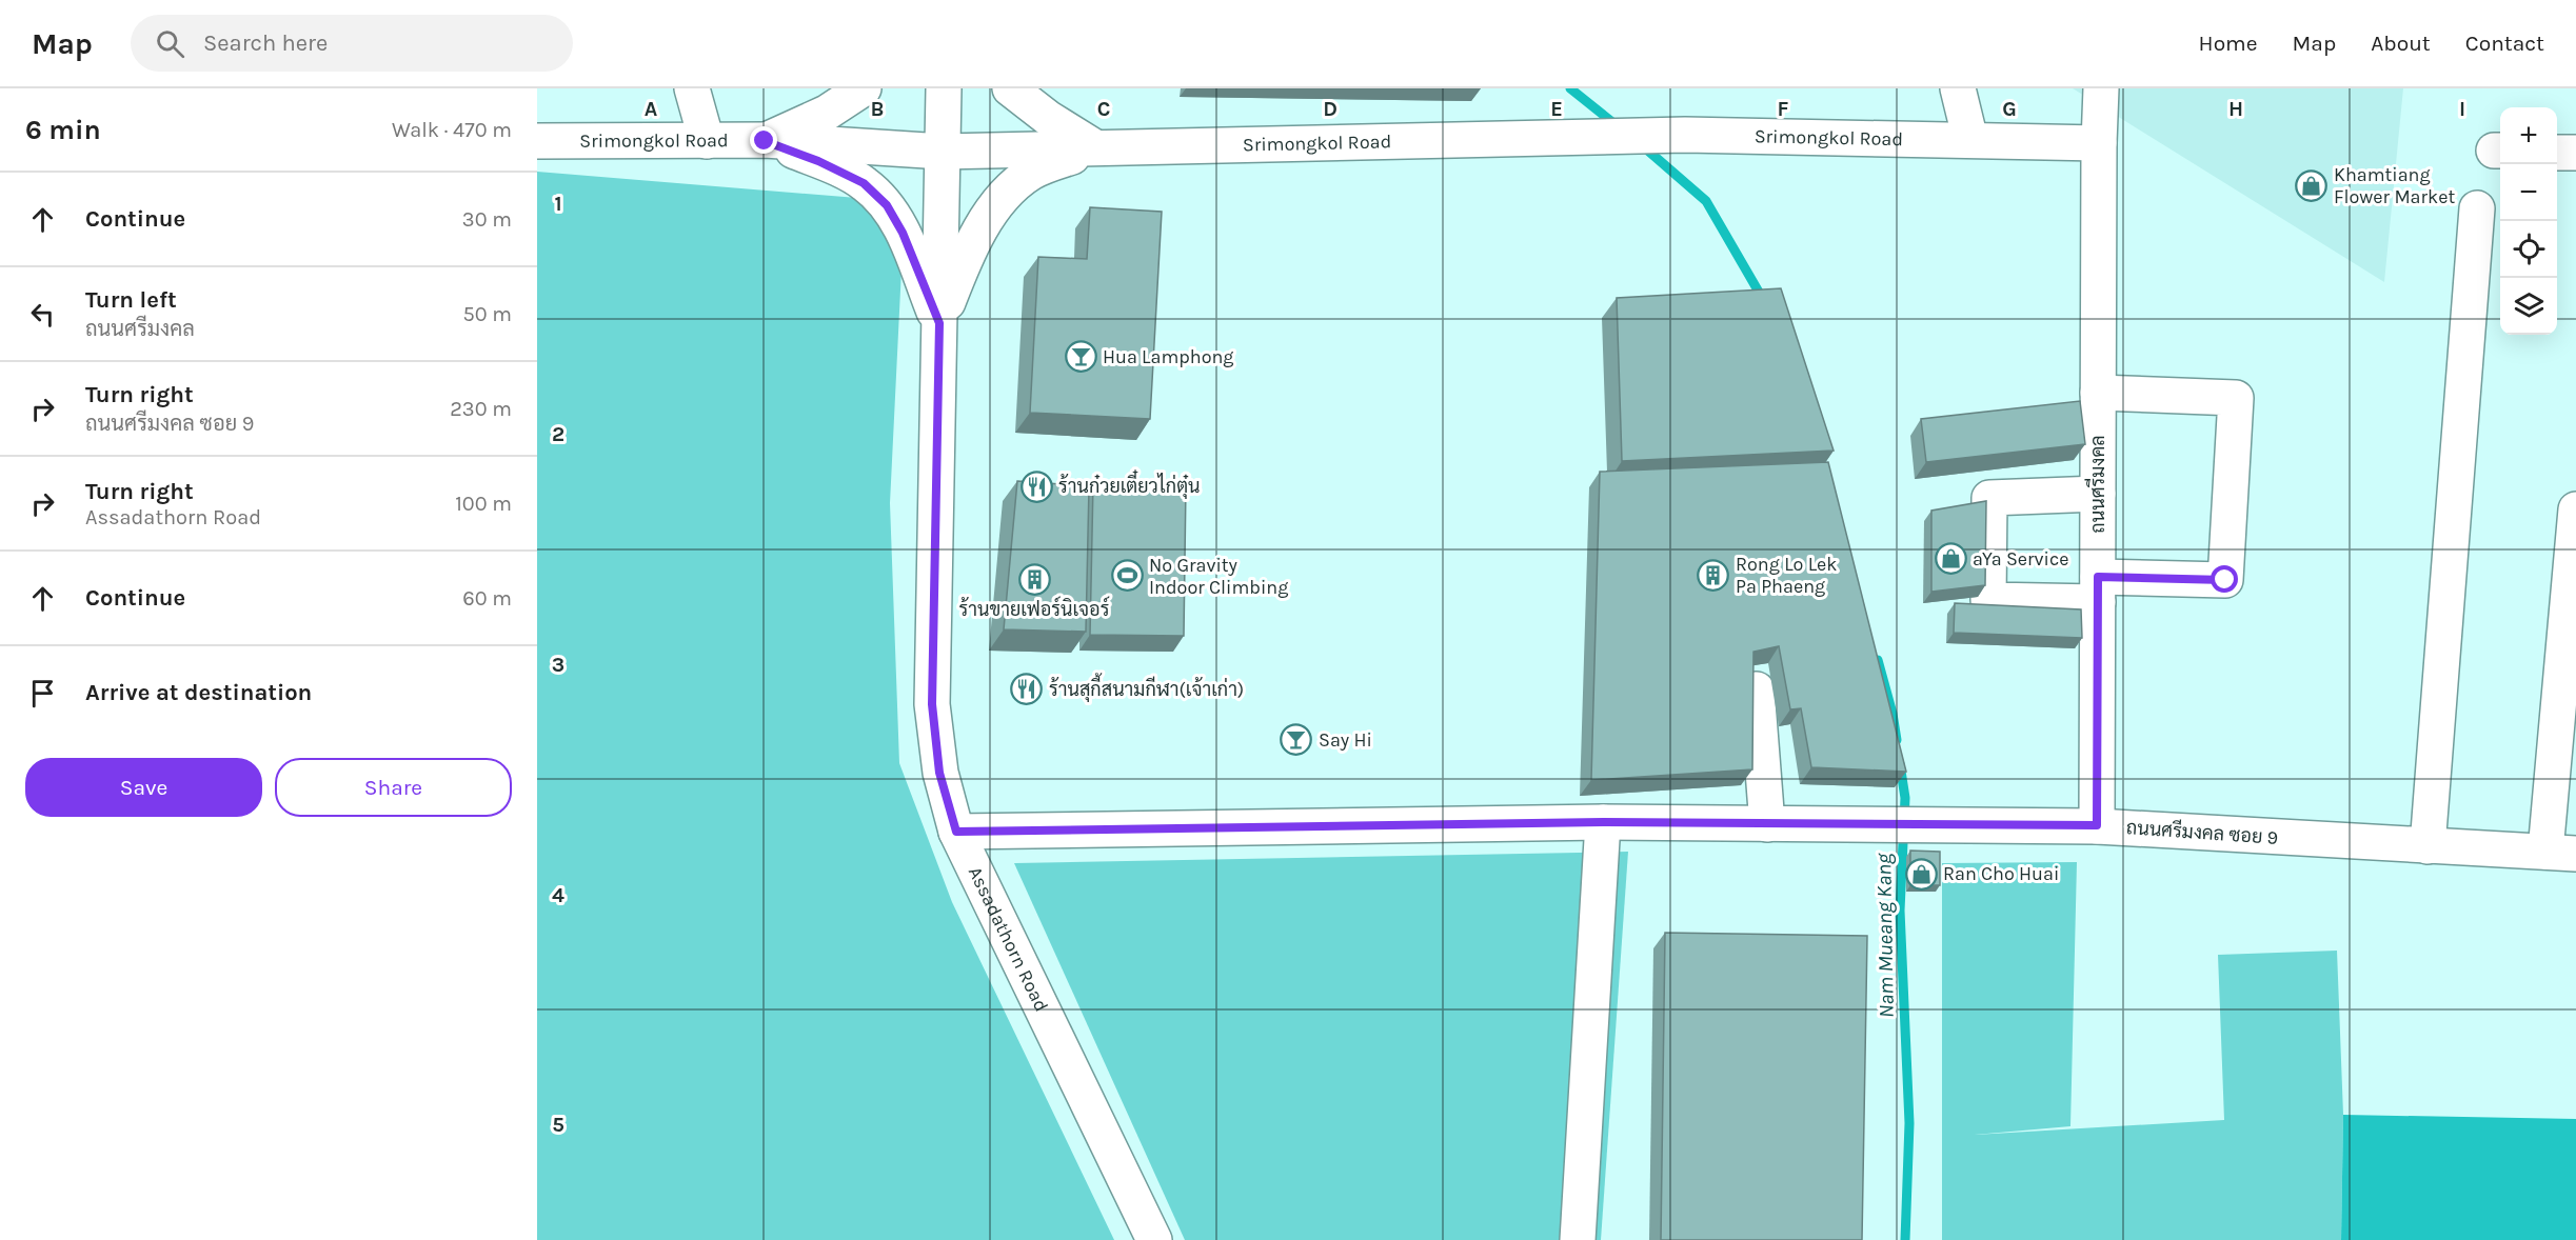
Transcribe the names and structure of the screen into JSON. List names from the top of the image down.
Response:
{
  "streets": {
    "street": [
      "Srimongkol Road",
      "ถนนศรีมงคล",
      "ถนนศรีมงคล ซอย 9",
      "Assadathorn Road"
    ]
  },
  "crossings": [
    ["Srimongkol Road", "ถนนศรีมงคล"],
    ["Srimongkol Road", "Assadathorn Road"],
    ["ถนนศรีมงคล", "ถนนศรีมงคล ซอย 9"],
    ["ถนนศรีมงคล ซอย 9", "Assadathorn Road"]
  ],
  "water": ["Nam Mueang Kang"],
  "places": {
    "shop": ["Khamtiang Flower Market", "aYa Service", "Ran Cho Huai"],
    "bar": ["Hua Lamphong", "Say Hi"],
    "restaurant": ["ร้านก๋วยเตี๋ยวไก่ตุ๋น", "ร้านสุกี้สนามกีฬา(เจ้าเก่า)"],
    "building": ["Rong Lo Lek Pa Phaeng", "ร้านขายเฟอร์นิเจอร์"],
    "sports": ["No Gravity Indoor Climbing"]
  },
  "page": {
    "header": "Map",
    "search": "Search here",
    "nav": [
      "Home",
      "Map",
      "About",
      "Contact"
    ],
    "heading": ["6 min", "Walk · 470 m"],
    "map_buttons": ["+", "−"],
    "list": [
      ["Continue", "30 m"],
      ["Turn left", "ถนนศรีมงคล", "50 m"],
      ["Turn right", "ถนนศรีมงคล ซอย 9", "230 m"],
      ["Turn right", "Assadathorn Road", "100 m"],
      ["Continue", "60 m"],
      "Arrive at destination"
    ],
    "buttons": ["Save", "Share"]
  },
  "grid": {
    "columns": [
      "A",
      "B",
      "C",
      "D",
      "E",
      "F",
      "G",
      "H",
      "I"
    ],
    "rows": [
      "1",
      "2",
      "3",
      "4",
      "5"
    ]
  }
}
